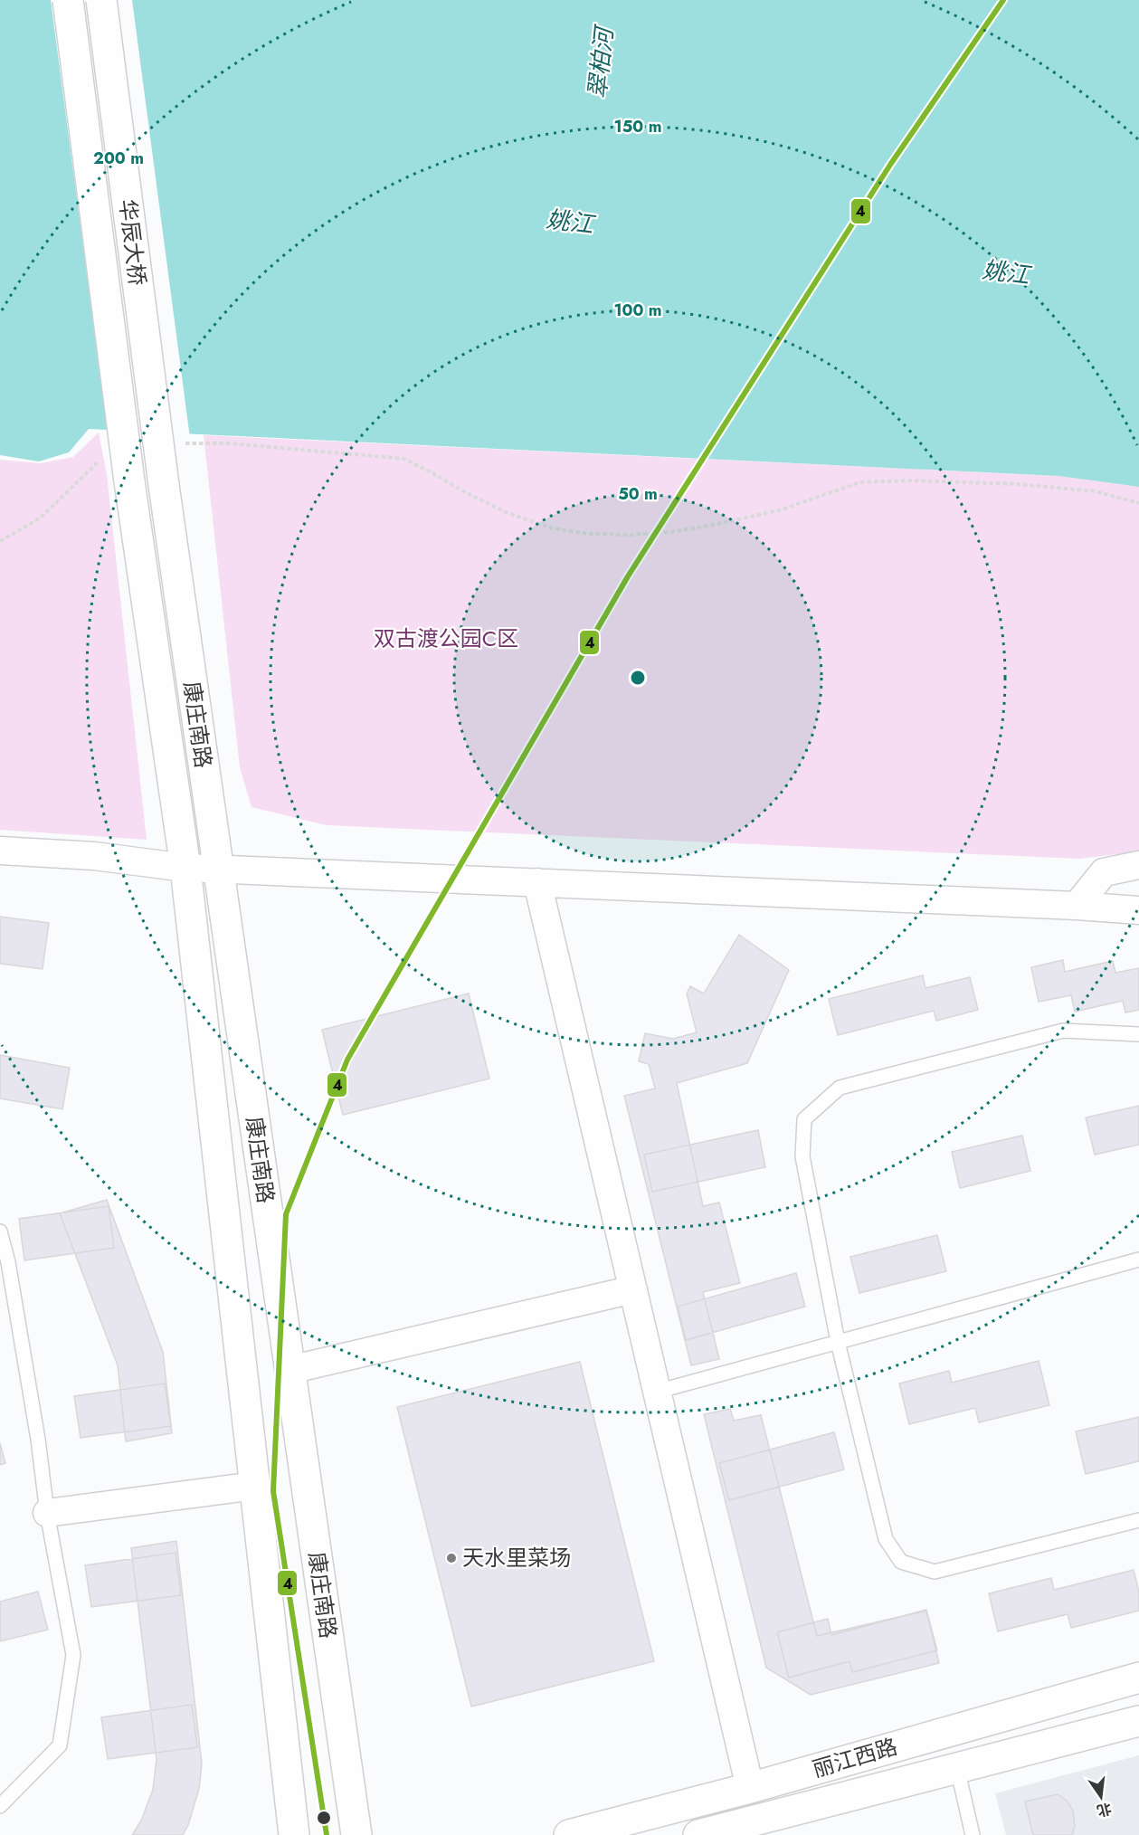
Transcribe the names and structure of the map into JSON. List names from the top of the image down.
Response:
{
  "streets": {
    "main road": ["华辰大桥", "康庄南路", "丽江西路"]
  },
  "crossings": [
    ["华辰大桥", "康庄南路"]
  ],
  "water": ["翠柏河", "姚江"],
  "parks": ["双古渡公园C区"],
  "places": ["天水里菜场"],
  "lines": ["transit line 4"],
  "north": "bottom",
  "rings": [
    "150 m",
    "200 m",
    "100 m",
    "50 m"
  ]
}
